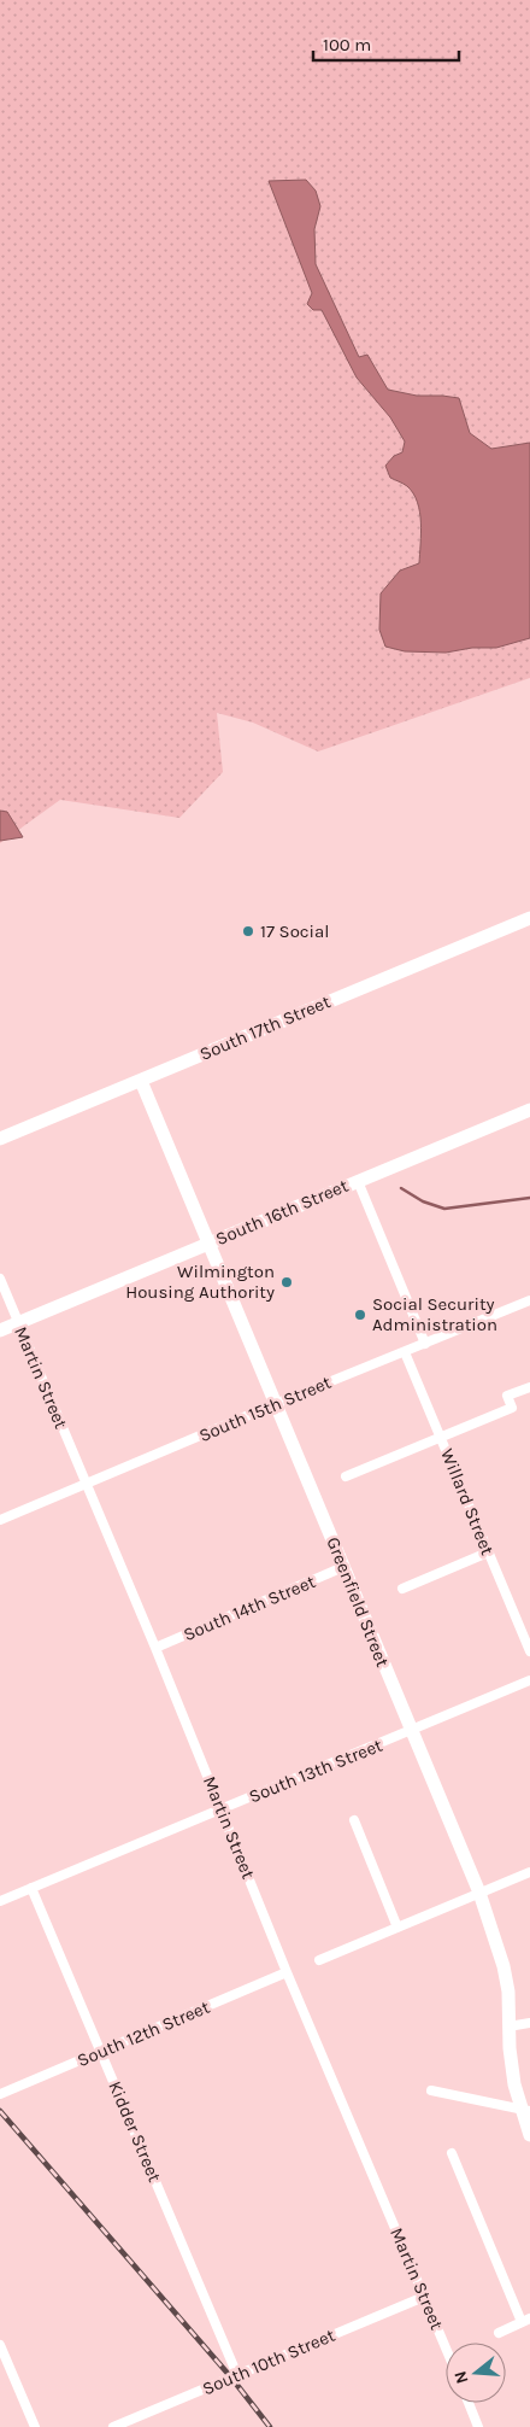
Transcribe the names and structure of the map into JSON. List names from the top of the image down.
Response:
{
  "streets": {
    "main road": ["South 17th Street", "South 16th Street", "Greenfield Street"],
    "street": [
      "Martin Street",
      "South 15th Street",
      "Willard Street",
      "South 14th Street",
      "South 13th Street",
      "South 12th Street",
      "Kidder Street",
      "South 10th Street"
    ]
  },
  "crossings": [
    ["South 17th Street", "Greenfield Street"],
    ["South 16th Street", "Martin Street"],
    ["South 16th Street", "Greenfield Street"],
    ["Martin Street", "South 15th Street"],
    ["Martin Street", "South 14th Street"],
    ["Martin Street", "South 13th Street"],
    ["Martin Street", "South 12th Street"],
    ["Martin Street", "South 10th Street"],
    ["South 15th Street", "Willard Street"],
    ["South 15th Street", "Greenfield Street"],
    ["Greenfield Street", "South 14th Street"],
    ["Greenfield Street", "South 13th Street"],
    ["South 13th Street", "Kidder Street"],
    ["South 12th Street", "Kidder Street"],
    ["Kidder Street", "South 10th Street"]
  ],
  "places": ["17 Social", "Wilmington Housing Authority", "Social Security Administration"],
  "scale_bar": "100 m",
  "north": "left"
}
